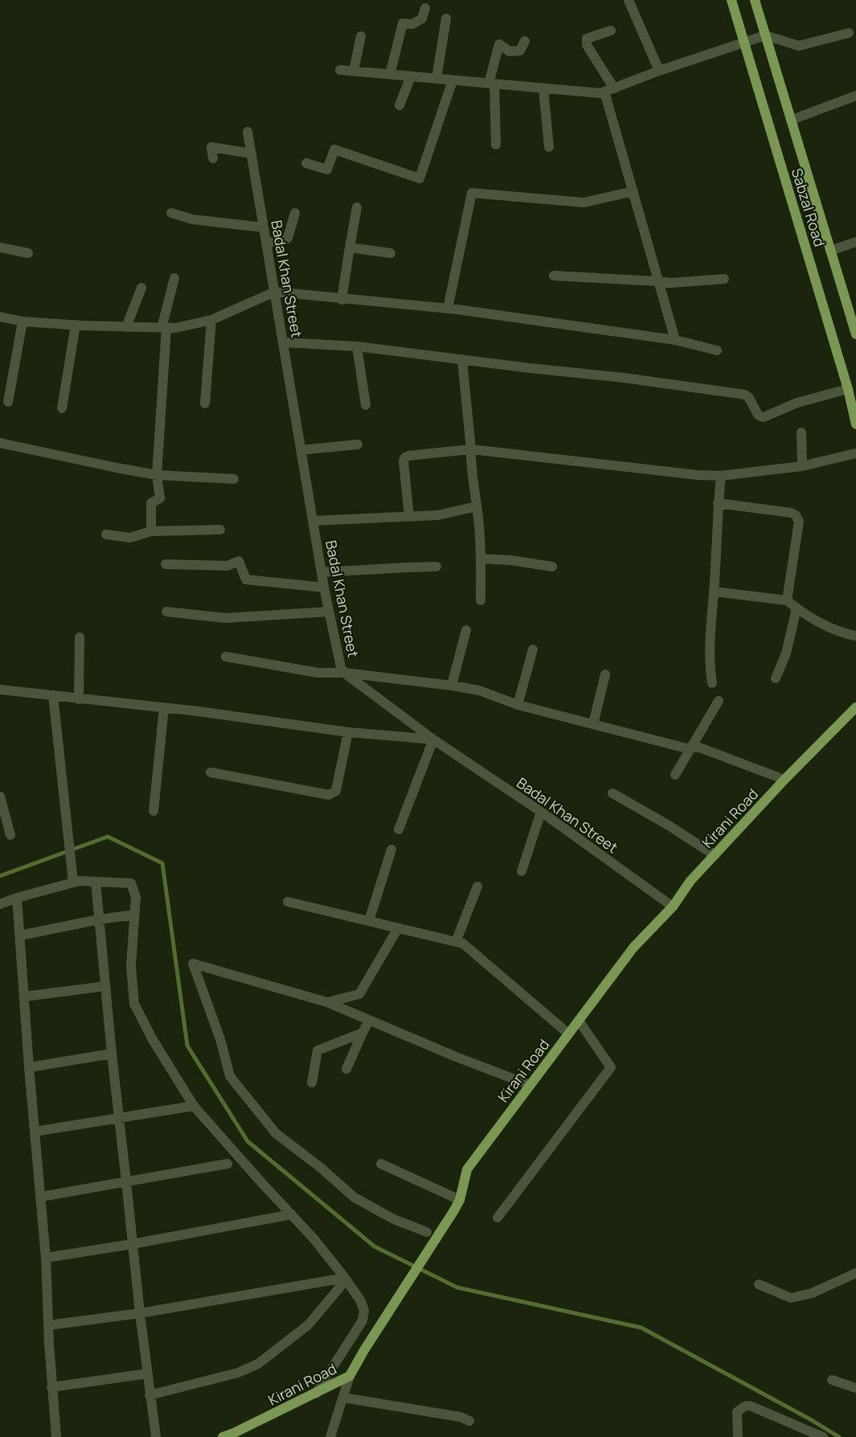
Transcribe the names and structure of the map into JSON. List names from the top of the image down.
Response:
{
  "streets": {
    "main road": ["Sabzal Road", "Kirani Road"],
    "street": ["Badal Khan Street"]
  },
  "crossings": [
    ["Badal Khan Street", "Kirani Road"]
  ]
}
